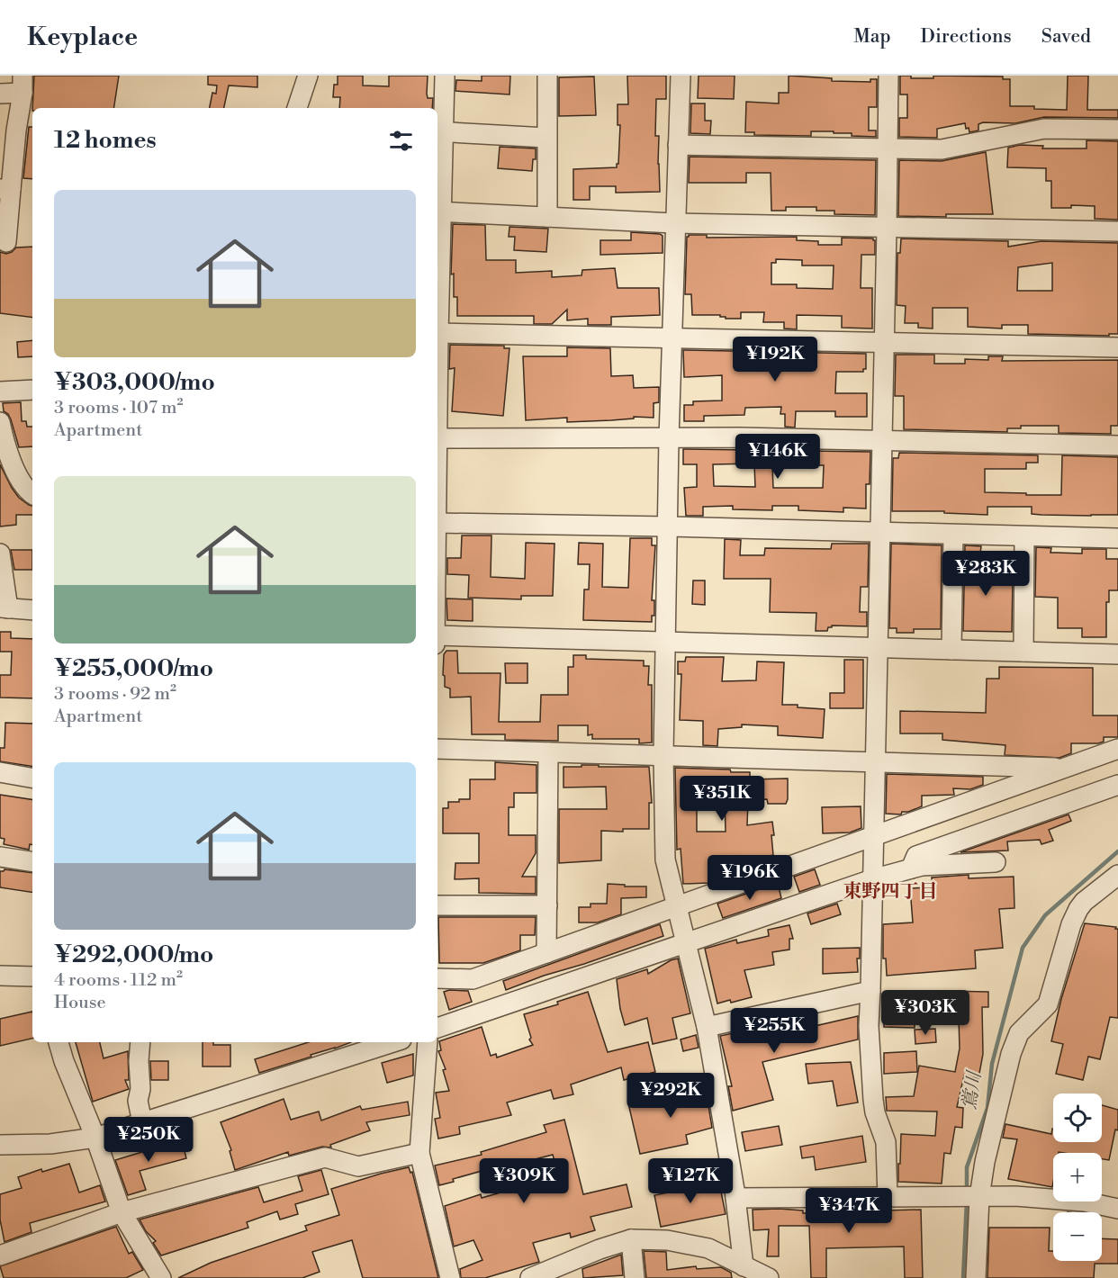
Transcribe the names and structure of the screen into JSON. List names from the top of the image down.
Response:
{
  "districts": ["東野四丁目"],
  "water": ["鴬川"],
  "page": {
    "header": "Keyplace",
    "nav": ["Map", "Directions", "Saved"],
    "heading": "12 homes",
    "list": [
      {
        "name": "¥303,000/mo",
        "note": "3 rooms · 107 m² · Apartment"
      },
      {
        "name": "¥255,000/mo",
        "note": "3 rooms · 92 m² · Apartment"
      },
      {
        "name": "¥292,000/mo",
        "note": "4 rooms · 112 m² · House"
      }
    ],
    "price": [
      "¥192K",
      "¥146K",
      "¥283K",
      "¥351K",
      "¥196K",
      "¥303K",
      "¥255K",
      "¥292K",
      "¥250K",
      "¥309K",
      "¥127K",
      "¥347K"
    ],
    "map_buttons": ["+", "−"]
  }
}
